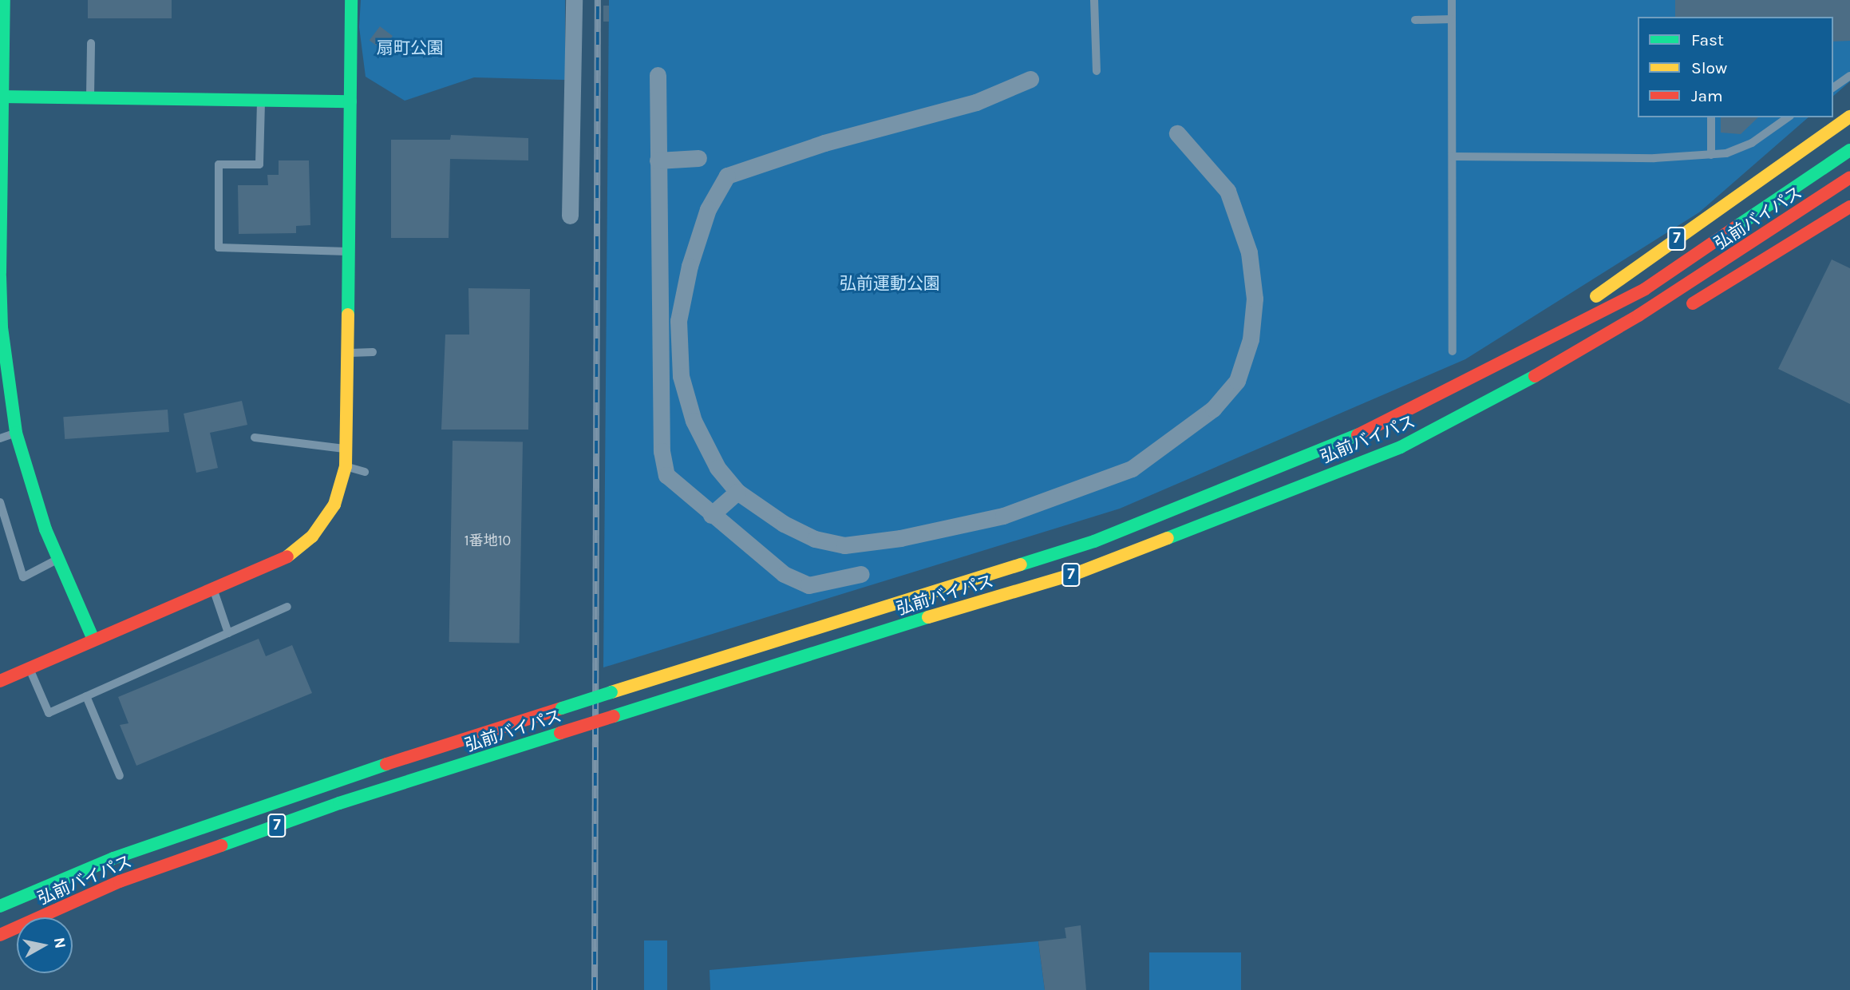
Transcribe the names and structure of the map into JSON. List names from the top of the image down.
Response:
{
  "streets": {
    "main road": ["弘前バイパス", "7"]
  },
  "crossings": [
    ["弘前バイパス", "7"]
  ],
  "parks": ["扇町公園", "弘前運動公園"],
  "house_numbers": ["1番地10"],
  "legend": ["Fast", "Slow", "Jam"],
  "north": "right"
}
